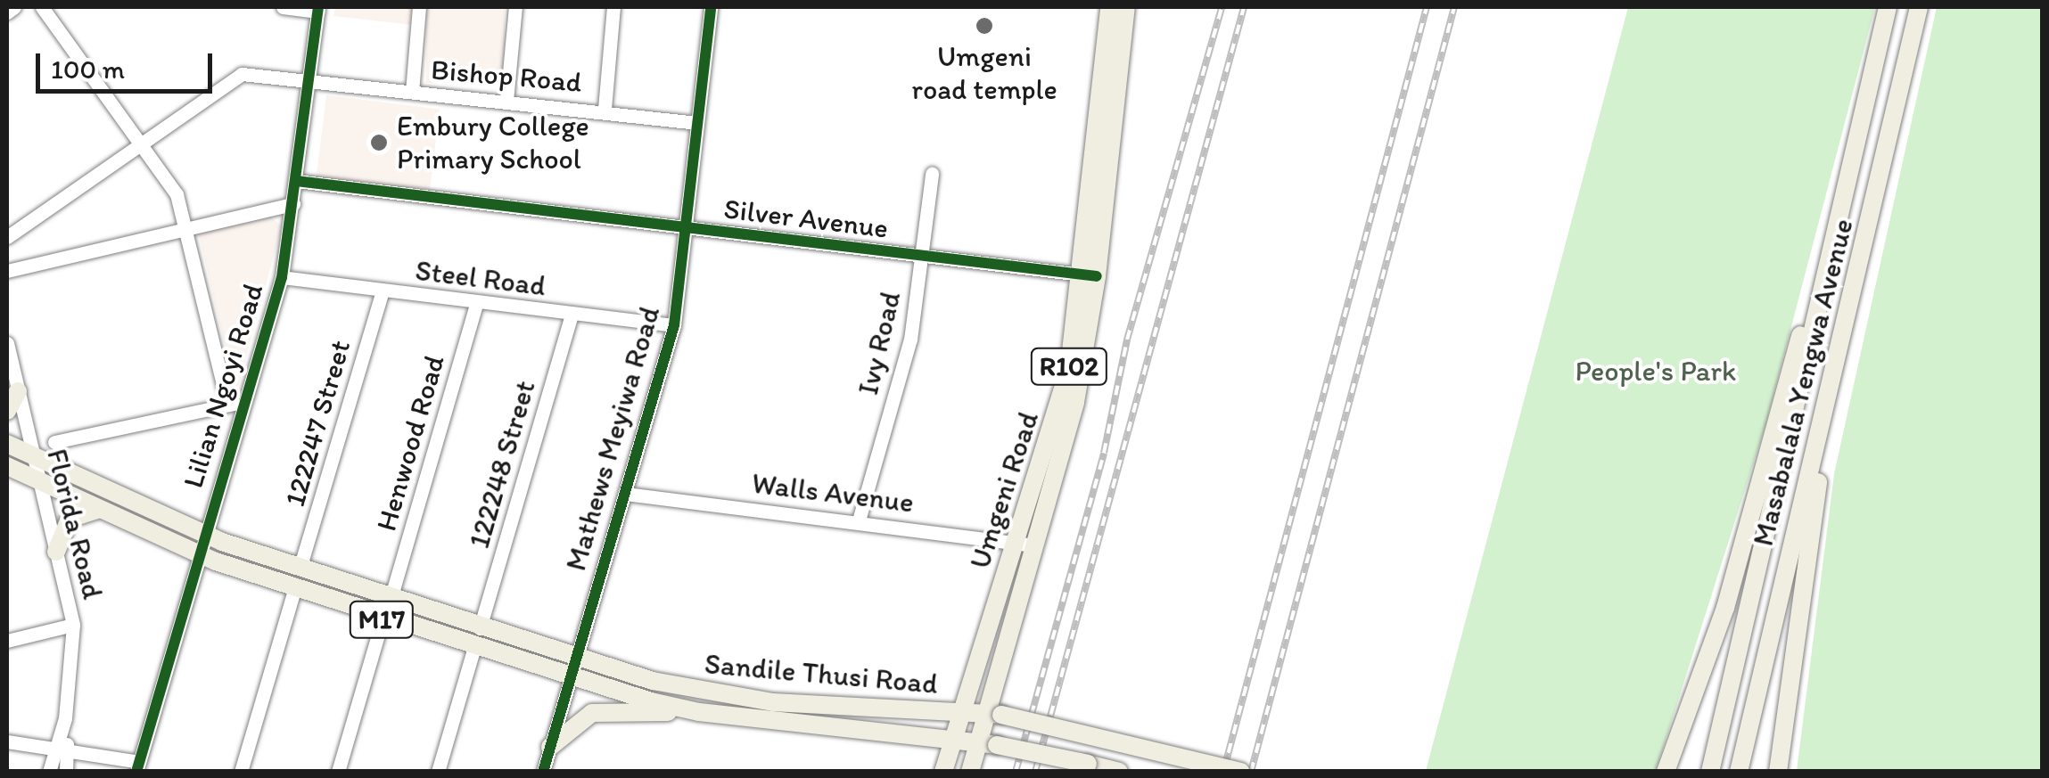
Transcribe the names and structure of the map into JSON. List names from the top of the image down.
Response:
{
  "streets": {
    "main road": [
      "R102",
      "Masabalala Yengwa Avenue",
      "Umgeni Road",
      "M17",
      "Sandile Thusi Road"
    ],
    "street": [
      "Bishop Road",
      "Silver Avenue",
      "Steel Road",
      "Ivy Road",
      "Lilian Ngoyi Road",
      "122247 Street",
      "Mathews Meyiwa Road",
      "Henwood Road",
      "122248 Street",
      "Walls Avenue",
      "Florida Road"
    ]
  },
  "crossings": [
    ["Bishop Road", "Lilian Ngoyi Road"],
    ["Bishop Road", "Mathews Meyiwa Road"],
    ["Silver Avenue", "Ivy Road"],
    ["Silver Avenue", "Lilian Ngoyi Road"],
    ["Silver Avenue", "Mathews Meyiwa Road"],
    ["Silver Avenue", "Umgeni Road"],
    ["Steel Road", "Lilian Ngoyi Road"],
    ["Steel Road", "122247 Street"],
    ["Steel Road", "Mathews Meyiwa Road"],
    ["Steel Road", "Henwood Road"],
    ["Steel Road", "122248 Street"],
    ["Ivy Road", "Walls Avenue"],
    ["Lilian Ngoyi Road", "Sandile Thusi Road"],
    ["122247 Street", "Sandile Thusi Road"],
    ["Mathews Meyiwa Road", "Walls Avenue"],
    ["Mathews Meyiwa Road", "Sandile Thusi Road"],
    ["Henwood Road", "Sandile Thusi Road"],
    ["122248 Street", "Sandile Thusi Road"],
    ["Umgeni Road", "Walls Avenue"],
    ["Umgeni Road", "Sandile Thusi Road"],
    ["Florida Road", "Sandile Thusi Road"]
  ],
  "parks": ["People's Park"],
  "places": ["Umgeni road temple", "Embury College Primary School"],
  "scale_bar": "100 m"
}
